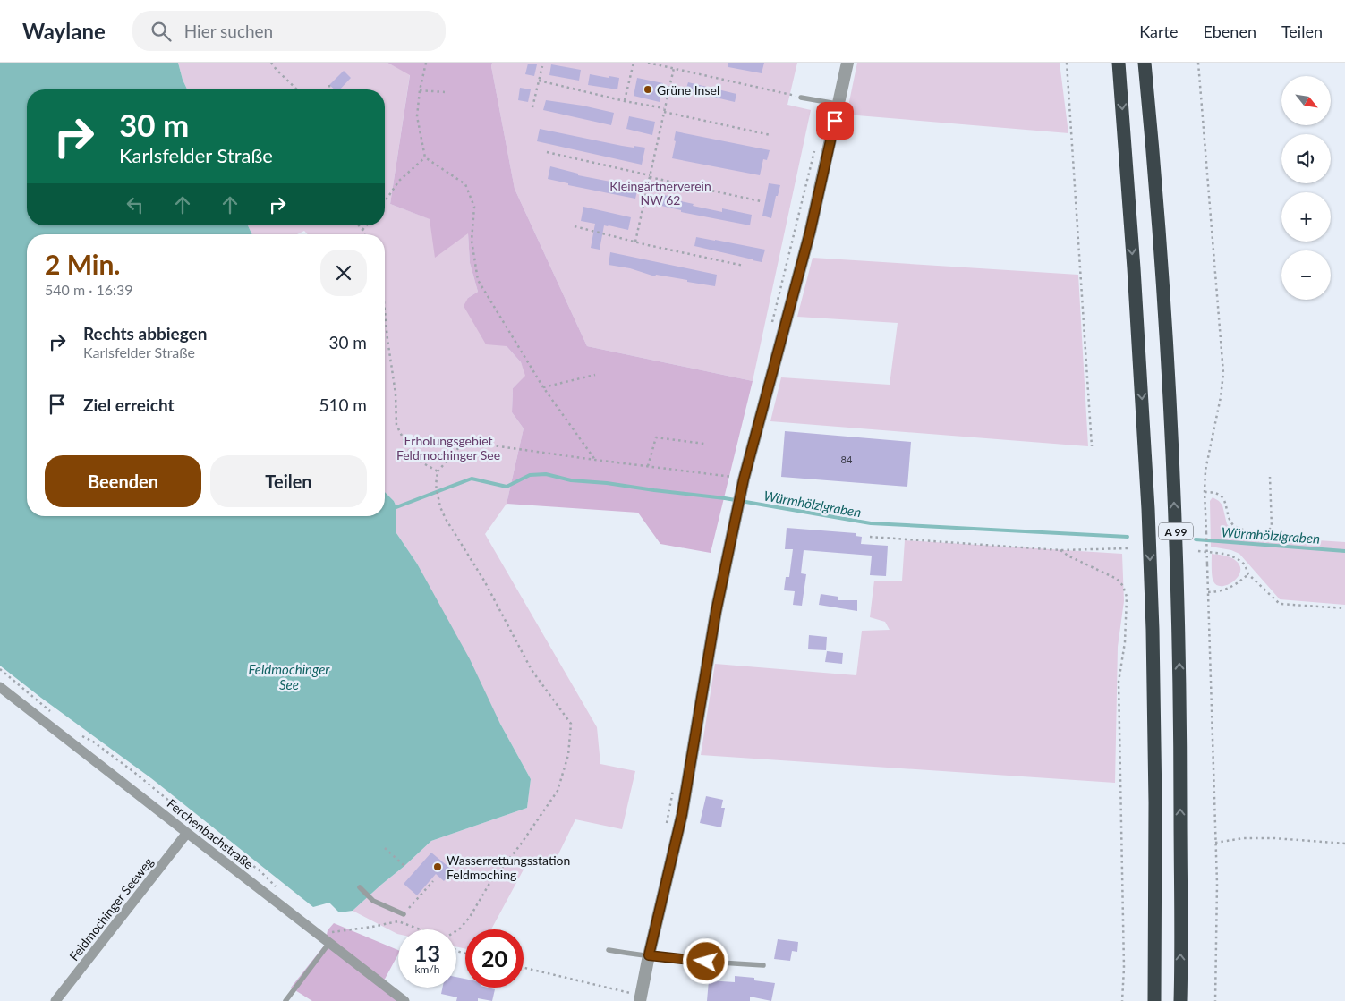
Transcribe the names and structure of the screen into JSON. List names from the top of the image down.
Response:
{
  "streets": {
    "highway": ["A 99"],
    "street": ["Ferchenbachstraße", "Feldmochinger Seeweg"]
  },
  "crossings": [
    ["Ferchenbachstraße", "Feldmochinger Seeweg"]
  ],
  "water": ["Würmhölzlgraben", "Feldmochinger See"],
  "parks": ["Kleingärtnerverein NW 62", "Erholungsgebiet Feldmochinger See"],
  "places": ["Grüne Insel", "Wasserrettungsstation Feldmoching"],
  "house_numbers": ["84"],
  "north": "bottom right",
  "page": {
    "header": "Waylane",
    "search": "Hier suchen",
    "nav": ["Karte", "Ebenen", "Teilen"],
    "map_buttons": ["+", "−"],
    "turn": ["30 m", "Karlsfelder Straße"],
    "heading": ["2 Min.", "540 m · 16:39"],
    "list": [
      {
        "name": "Rechts abbiegen",
        "note": "Karlsfelder Straße",
        "value": "30 m"
      },
      {
        "name": "Ziel erreicht",
        "value": "510 m"
      }
    ],
    "buttons": ["Beenden", "Teilen"],
    "speed": "13 km/h",
    "limit": "20"
  }
}
